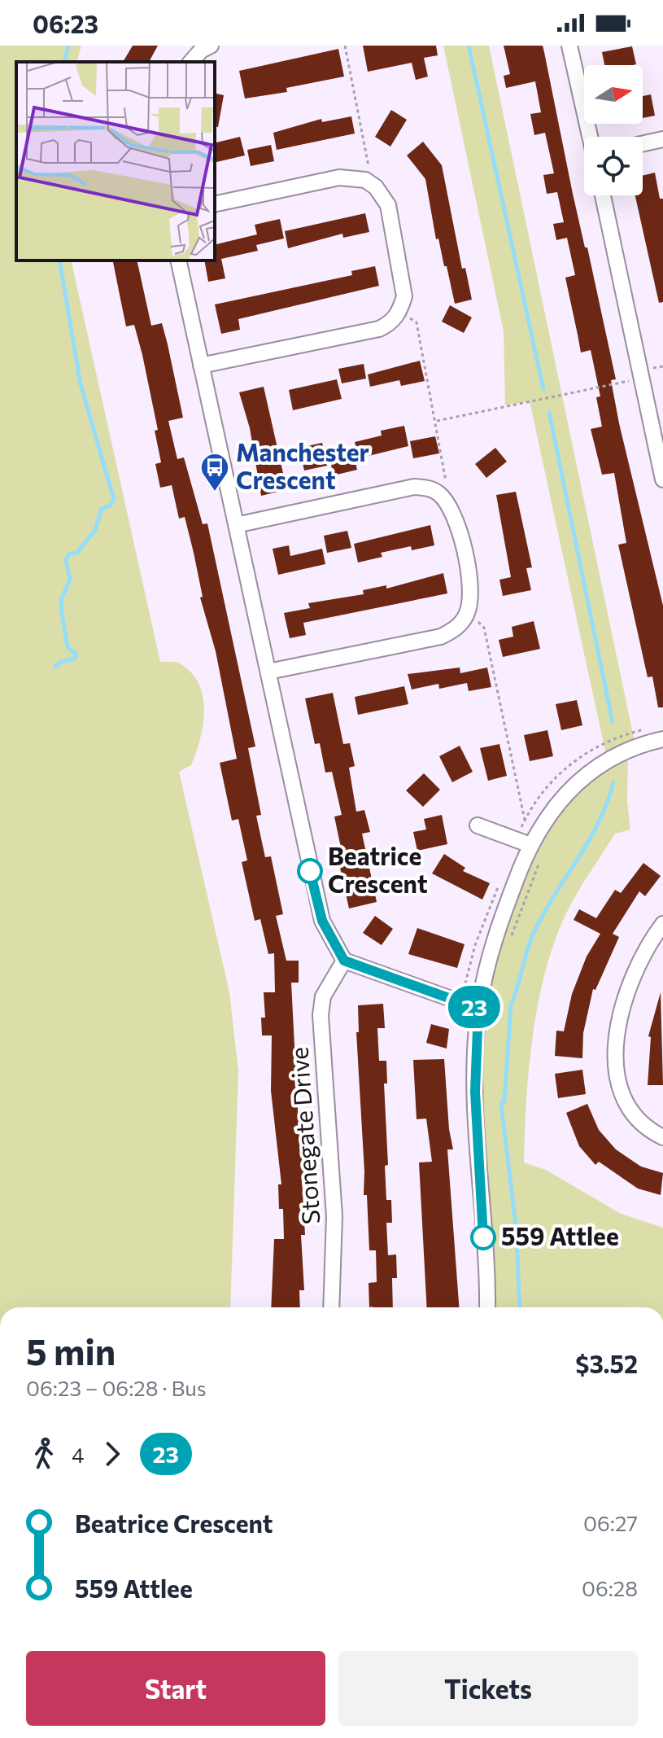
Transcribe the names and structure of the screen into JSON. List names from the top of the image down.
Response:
{
  "streets": {
    "street": ["Stonegate Drive"]
  },
  "places": {
    "bus stop": ["Manchester Crescent"],
    "other": ["Beatrice Crescent", "559 Attlee"]
  },
  "lines": ["bus line 23"],
  "north": "right",
  "page": {
    "status": "06:23",
    "on_map": "23",
    "heading": ["5 min", "06:23 – 06:28 · Bus", "$3.52"],
    "legs": ["4", "23"],
    "list": [
      {
        "name": "Beatrice Crescent",
        "value": "06:27"
      },
      {
        "name": "559 Attlee",
        "value": "06:28"
      }
    ],
    "buttons": ["Start", "Tickets"]
  }
}
